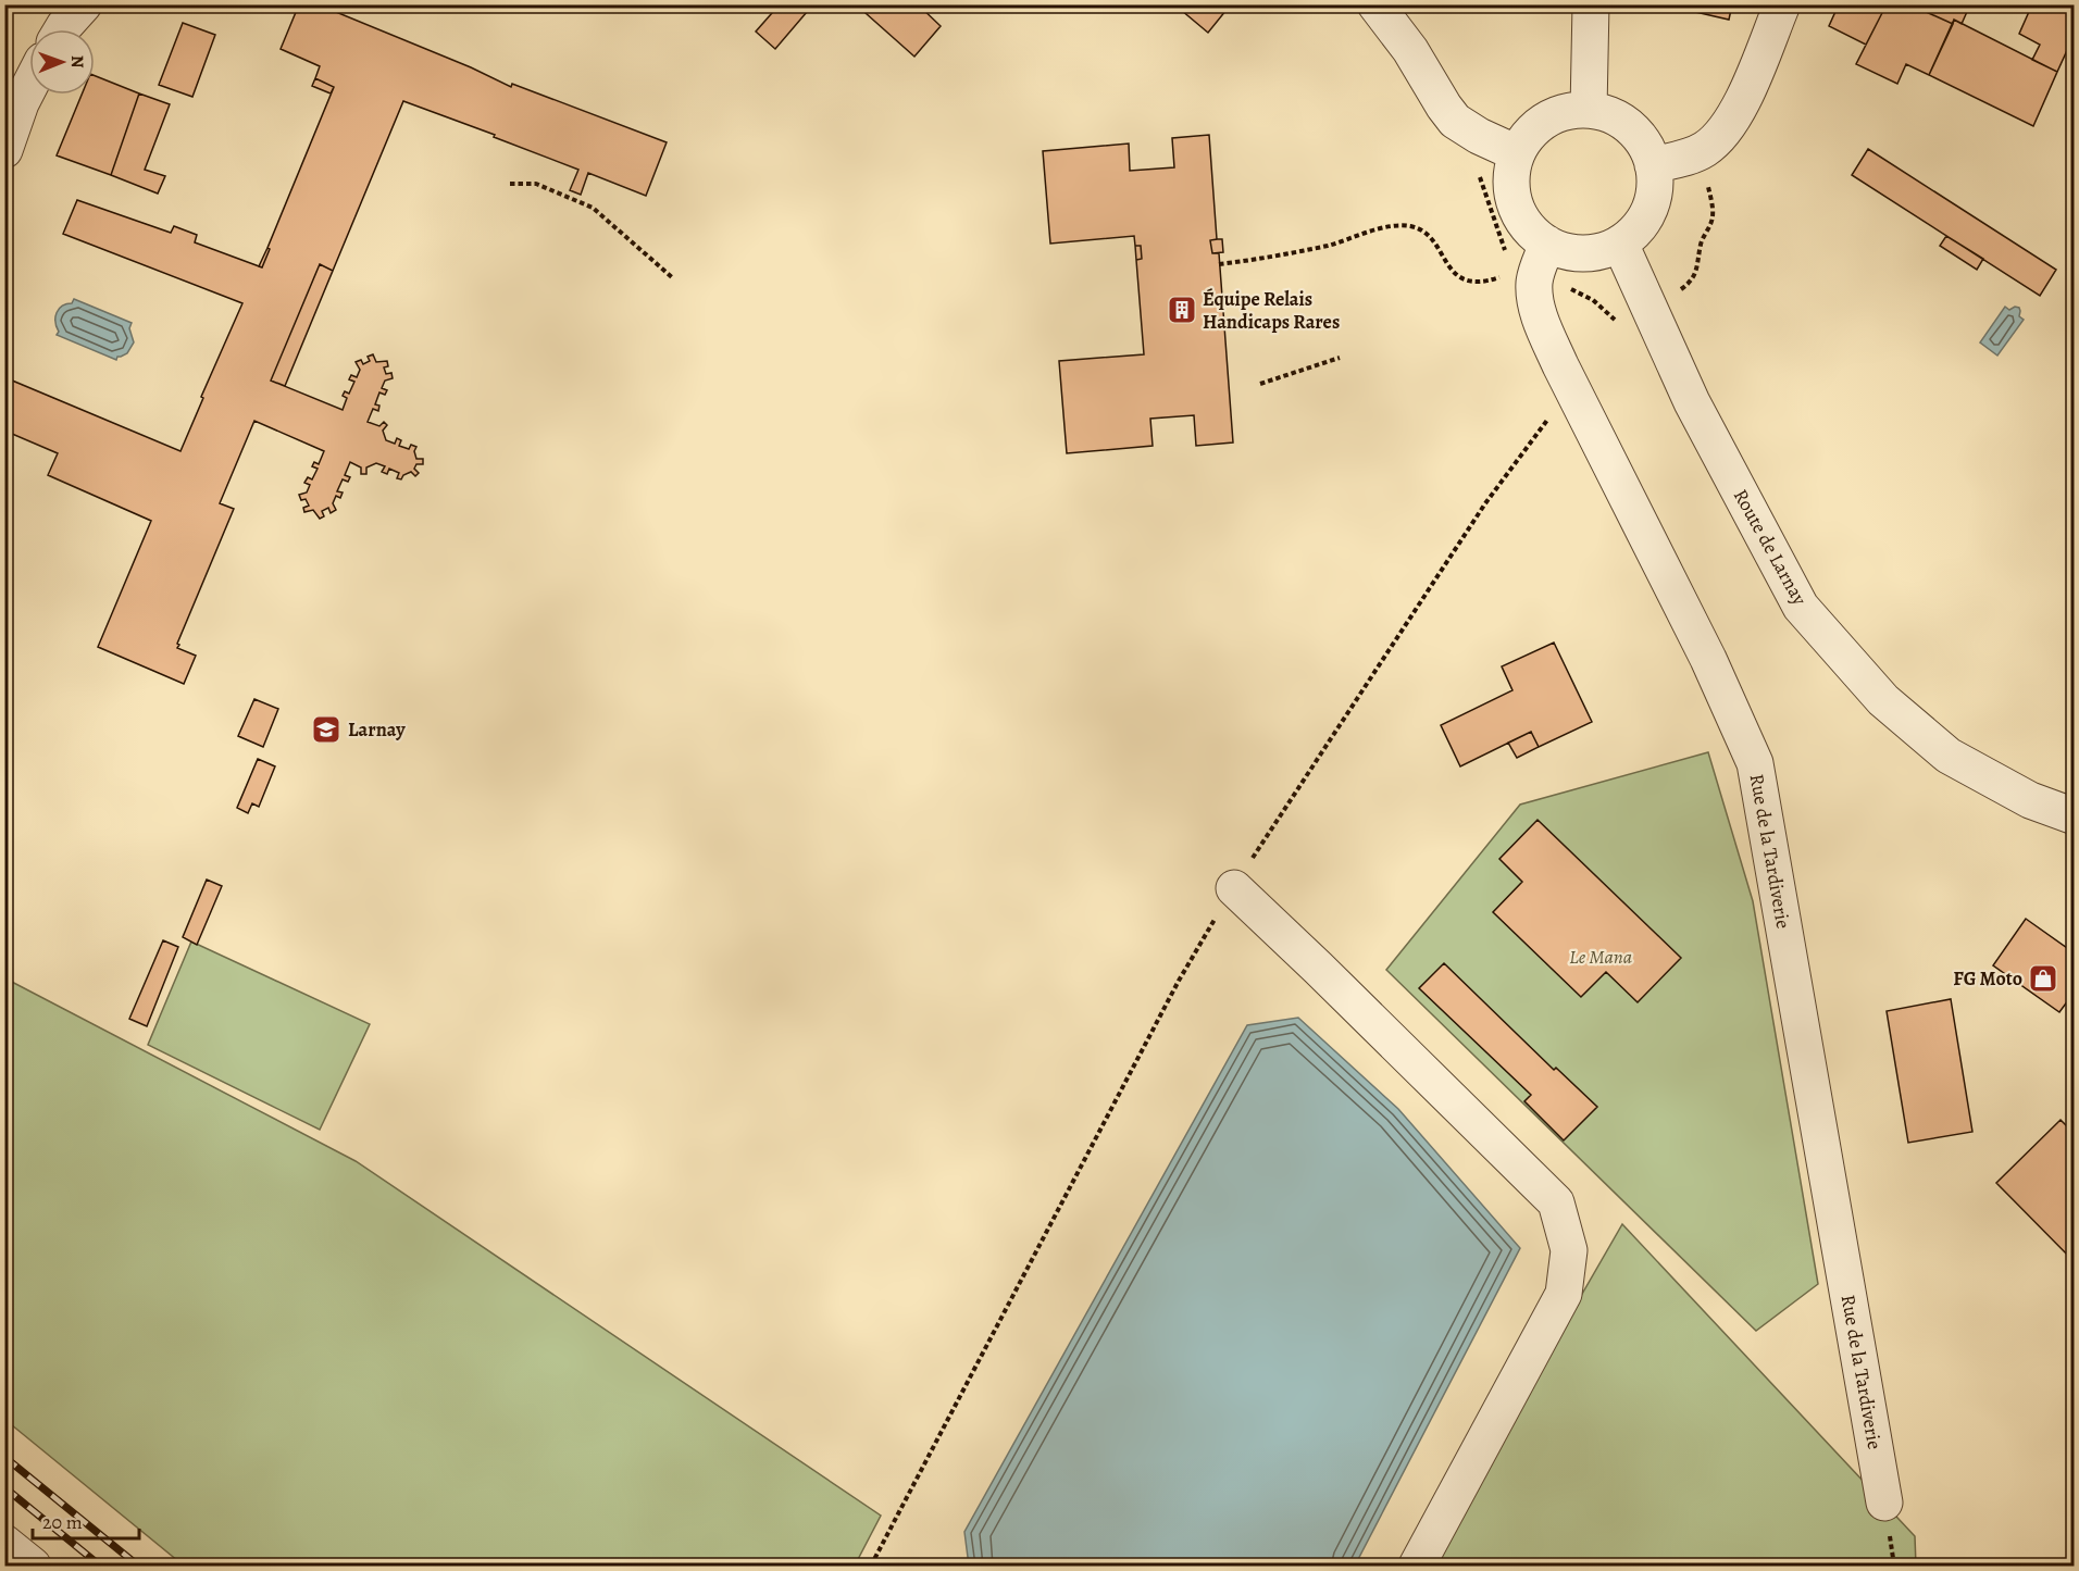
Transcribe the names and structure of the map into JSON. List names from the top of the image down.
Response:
{
  "streets": {
    "street": ["Route de Larnay", "Rue de la Tardiverie"]
  },
  "crossings": [
    ["Route de Larnay", "Rue de la Tardiverie"]
  ],
  "parks": ["Le Mana"],
  "places": {
    "building": ["Équipe Relais Handicaps Rares"],
    "school or university": ["Larnay"],
    "shop": ["FG Moto"]
  },
  "scale_bar": "20 m",
  "north": "right"
}
